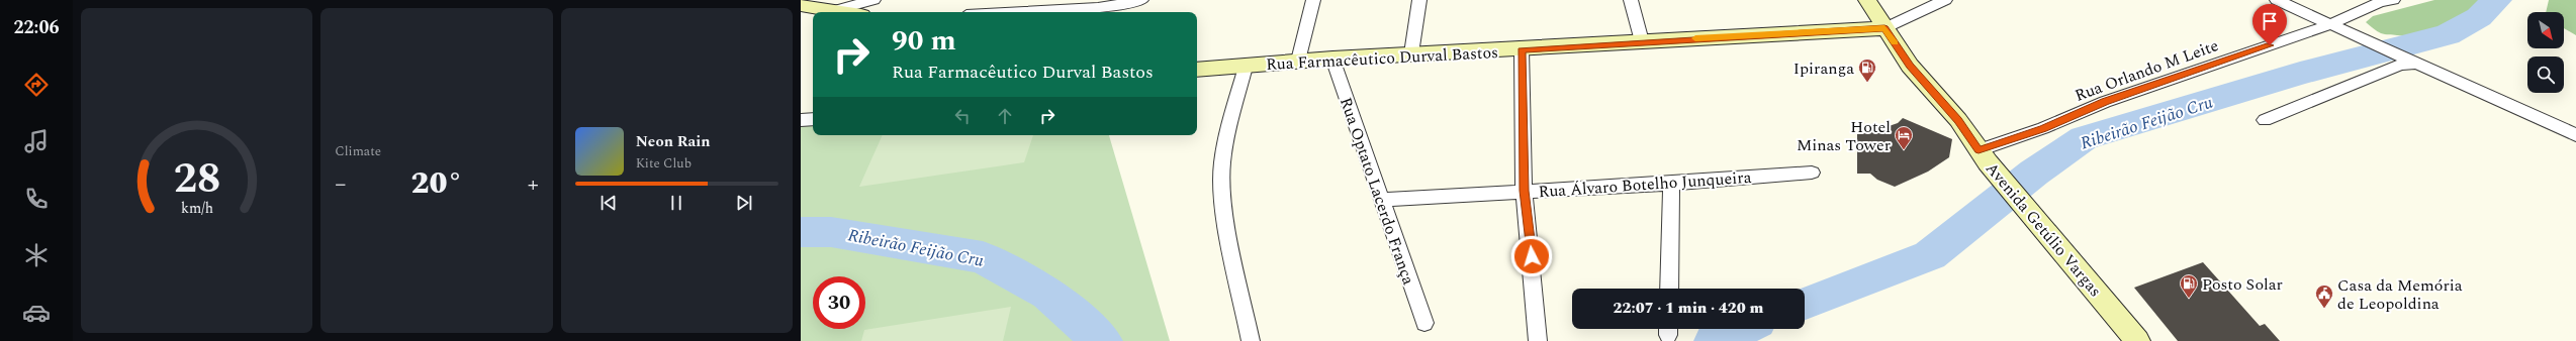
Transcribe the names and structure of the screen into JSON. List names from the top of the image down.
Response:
{
  "streets": {
    "main road": ["Rua Farmacêutico Durval Bastos", "Avenida Getúlio Vargas"],
    "street": ["Rua Orlando M Leite", "Rua Álvaro Botelho Junqueira", "Rua Optato Lacerdo França"]
  },
  "crossings": [
    ["Rua Farmacêutico Durval Bastos", "Rua Optato Lacerdo França"],
    ["Rua Farmacêutico Durval Bastos", "Avenida Getúlio Vargas"],
    ["Rua Orlando M Leite", "Avenida Getúlio Vargas"],
    ["Rua Álvaro Botelho Junqueira", "Rua Optato Lacerdo França"]
  ],
  "water": ["Ribeirão Feijão Cru"],
  "places": {
    "fuel station": ["Ipiranga", "Posto Solar"],
    "hotel": ["Hotel Minas Tower"],
    "public building": ["Casa da Memória de Leopoldina"]
  },
  "north": "bottom right",
  "page": {
    "tabs": "22:06",
    "tile": "Climate",
    "turn": ["90 m", "Rua Farmacêutico Durval Bastos"],
    "song": ["Neon Rain", "Kite Club"],
    "heat": ["−", "20°", "+"],
    "limit": "30",
    "trip": "22:07 · 1 min · 420 m",
    "gauge": ["28", "km/h"]
  }
}
